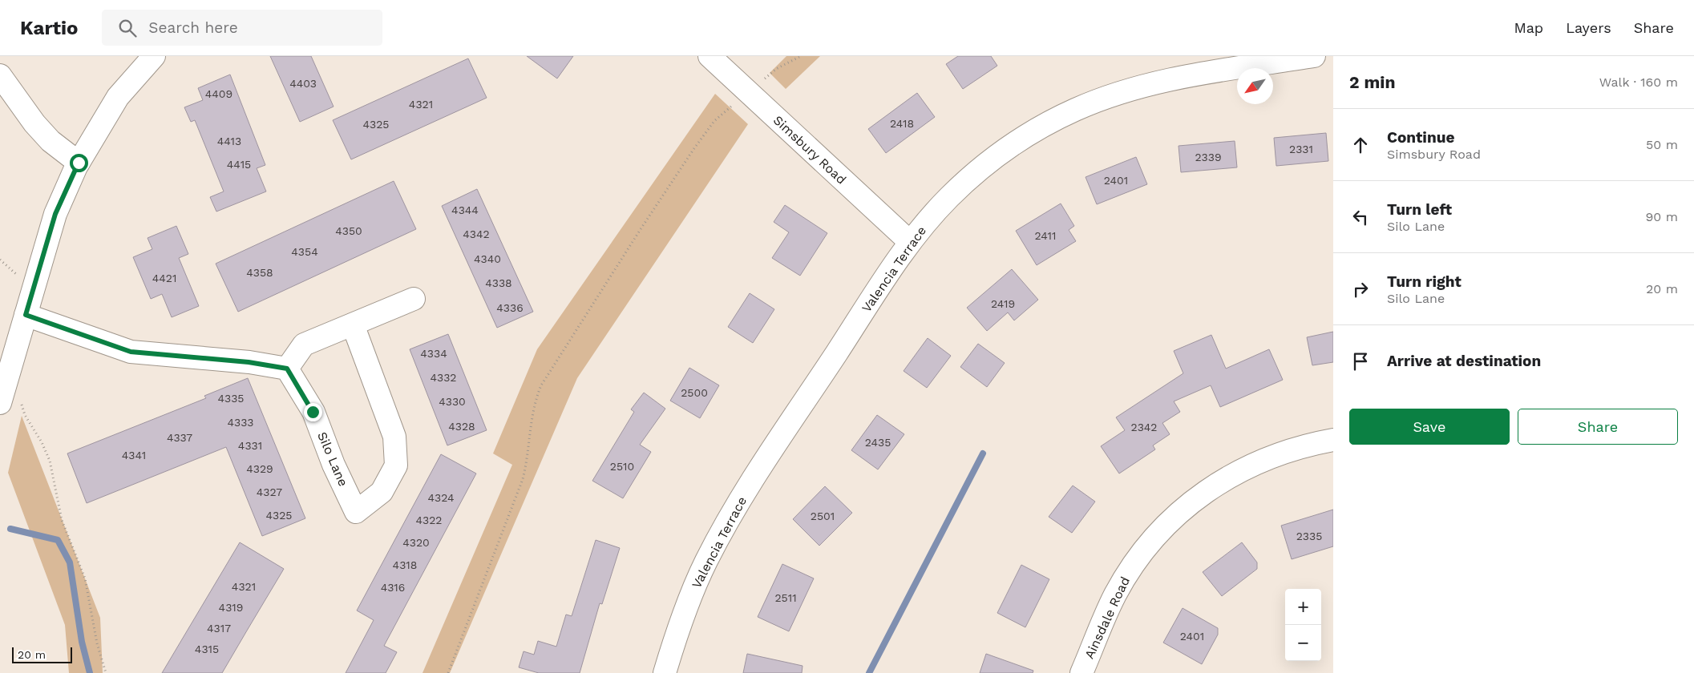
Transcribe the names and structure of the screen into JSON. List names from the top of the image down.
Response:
{
  "streets": {
    "street": [
      "Simsbury Road",
      "Valencia Terrace",
      "Silo Lane",
      "Ainsdale Road"
    ]
  },
  "crossings": [
    ["Simsbury Road", "Valencia Terrace"]
  ],
  "house_numbers": [
    "4403",
    "4409",
    "4321",
    "2418",
    "4325",
    "4413",
    "2331",
    "2339",
    "4415",
    "2401",
    "4344",
    "4350",
    "4342",
    "2411",
    "4354",
    "4340",
    "4358",
    "4421",
    "4338",
    "2419",
    "4336",
    "4334",
    "4332",
    "2500",
    "4335",
    "4330",
    "4333",
    "4328",
    "2342",
    "4337",
    "2435",
    "4331",
    "4341",
    "2510",
    "4329",
    "4327",
    "4324",
    "4325",
    "2501",
    "4322",
    "2335",
    "4320",
    "4318",
    "4321",
    "4316",
    "2511",
    "4319",
    "4317",
    "2401",
    "4315"
  ],
  "scale_bar": "20 m",
  "north": "bottom left",
  "page": {
    "header": "Kartio",
    "search": "Search here",
    "nav": ["Map", "Layers", "Share"],
    "heading": ["2 min", "Walk · 160 m"],
    "list": [
      ["Continue", "Simsbury Road", "50 m"],
      ["Turn left", "Silo Lane", "90 m"],
      ["Turn right", "Silo Lane", "20 m"],
      "Arrive at destination"
    ],
    "buttons": ["Save", "Share"],
    "map_buttons": ["+", "−"],
    "scale": "20 m"
  }
}
